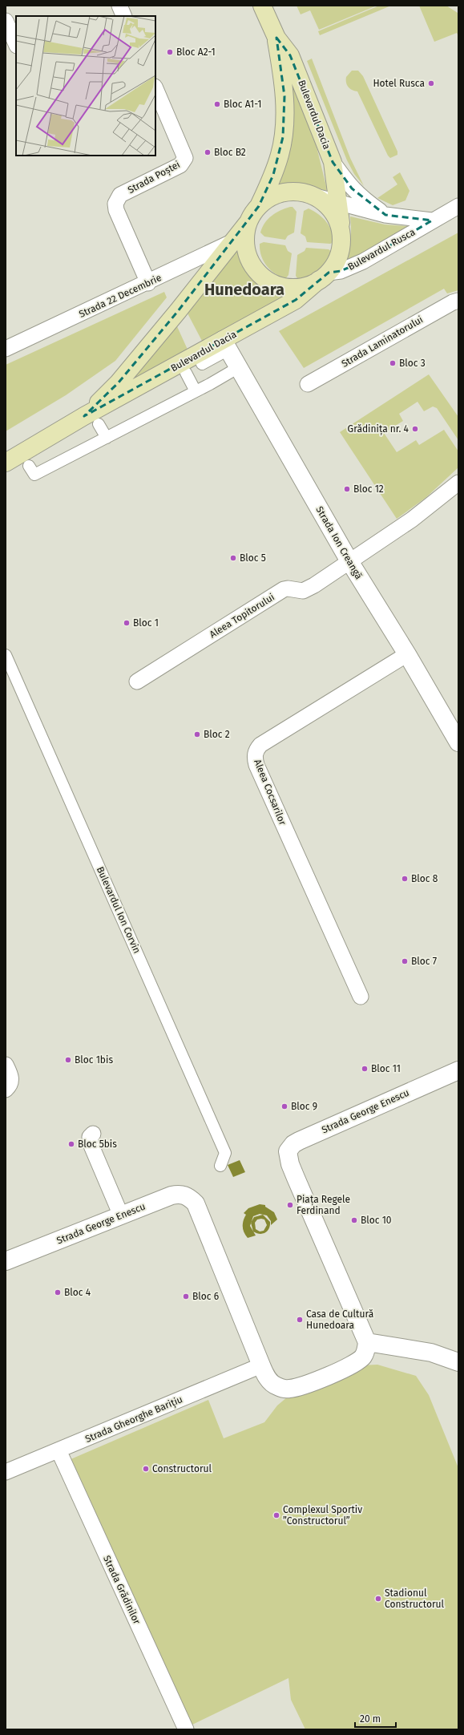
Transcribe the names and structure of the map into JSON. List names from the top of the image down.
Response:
{
  "streets": {
    "main road": ["Bulevardul Dacia"],
    "street": [
      "Strada Poștei",
      "Bulevardul Rusca",
      "Strada 22 Decembrie",
      "Strada Laminatorului",
      "Strada Ion Creangă",
      "Aleea Topitorului",
      "Aleea Cocsarilor",
      "Bulevardul Ion Corvin",
      "Strada George Enescu",
      "Strada Gheorghe Barițiu",
      "Strada Grădinilor"
    ]
  },
  "crossings": [
    ["Bulevardul Dacia", "Bulevardul Rusca"],
    ["Bulevardul Dacia", "Strada 22 Decembrie"],
    ["Bulevardul Dacia", "Strada Ion Creangă"],
    ["Strada Poștei", "Strada 22 Decembrie"],
    ["Strada Ion Creangă", "Aleea Topitorului"],
    ["Strada Ion Creangă", "Aleea Cocsarilor"],
    ["Strada George Enescu", "Strada Gheorghe Barițiu"],
    ["Strada Gheorghe Barițiu", "Strada Grădinilor"]
  ],
  "districts": ["Hunedoara"],
  "places": [
    "Bloc A2-1",
    "Hotel Rusca",
    "Bloc A1-1",
    "Bloc B2",
    "Bloc 3",
    "Grădinița nr. 4",
    "Bloc 12",
    "Bloc 5",
    "Bloc 1",
    "Bloc 2",
    "Bloc 8",
    "Bloc 7",
    "Bloc 1bis",
    "Bloc 11",
    "Bloc 9",
    "Bloc 5bis",
    "Piața Regele Ferdinand",
    "Bloc 10",
    "Bloc 4",
    "Bloc 6",
    "Casa de Cultură Hunedoara",
    "Constructorul",
    "Complexul Sportiv ”Constructorul”",
    "Stadionul Constructorul"
  ],
  "scale_bar": "20 m"
}
